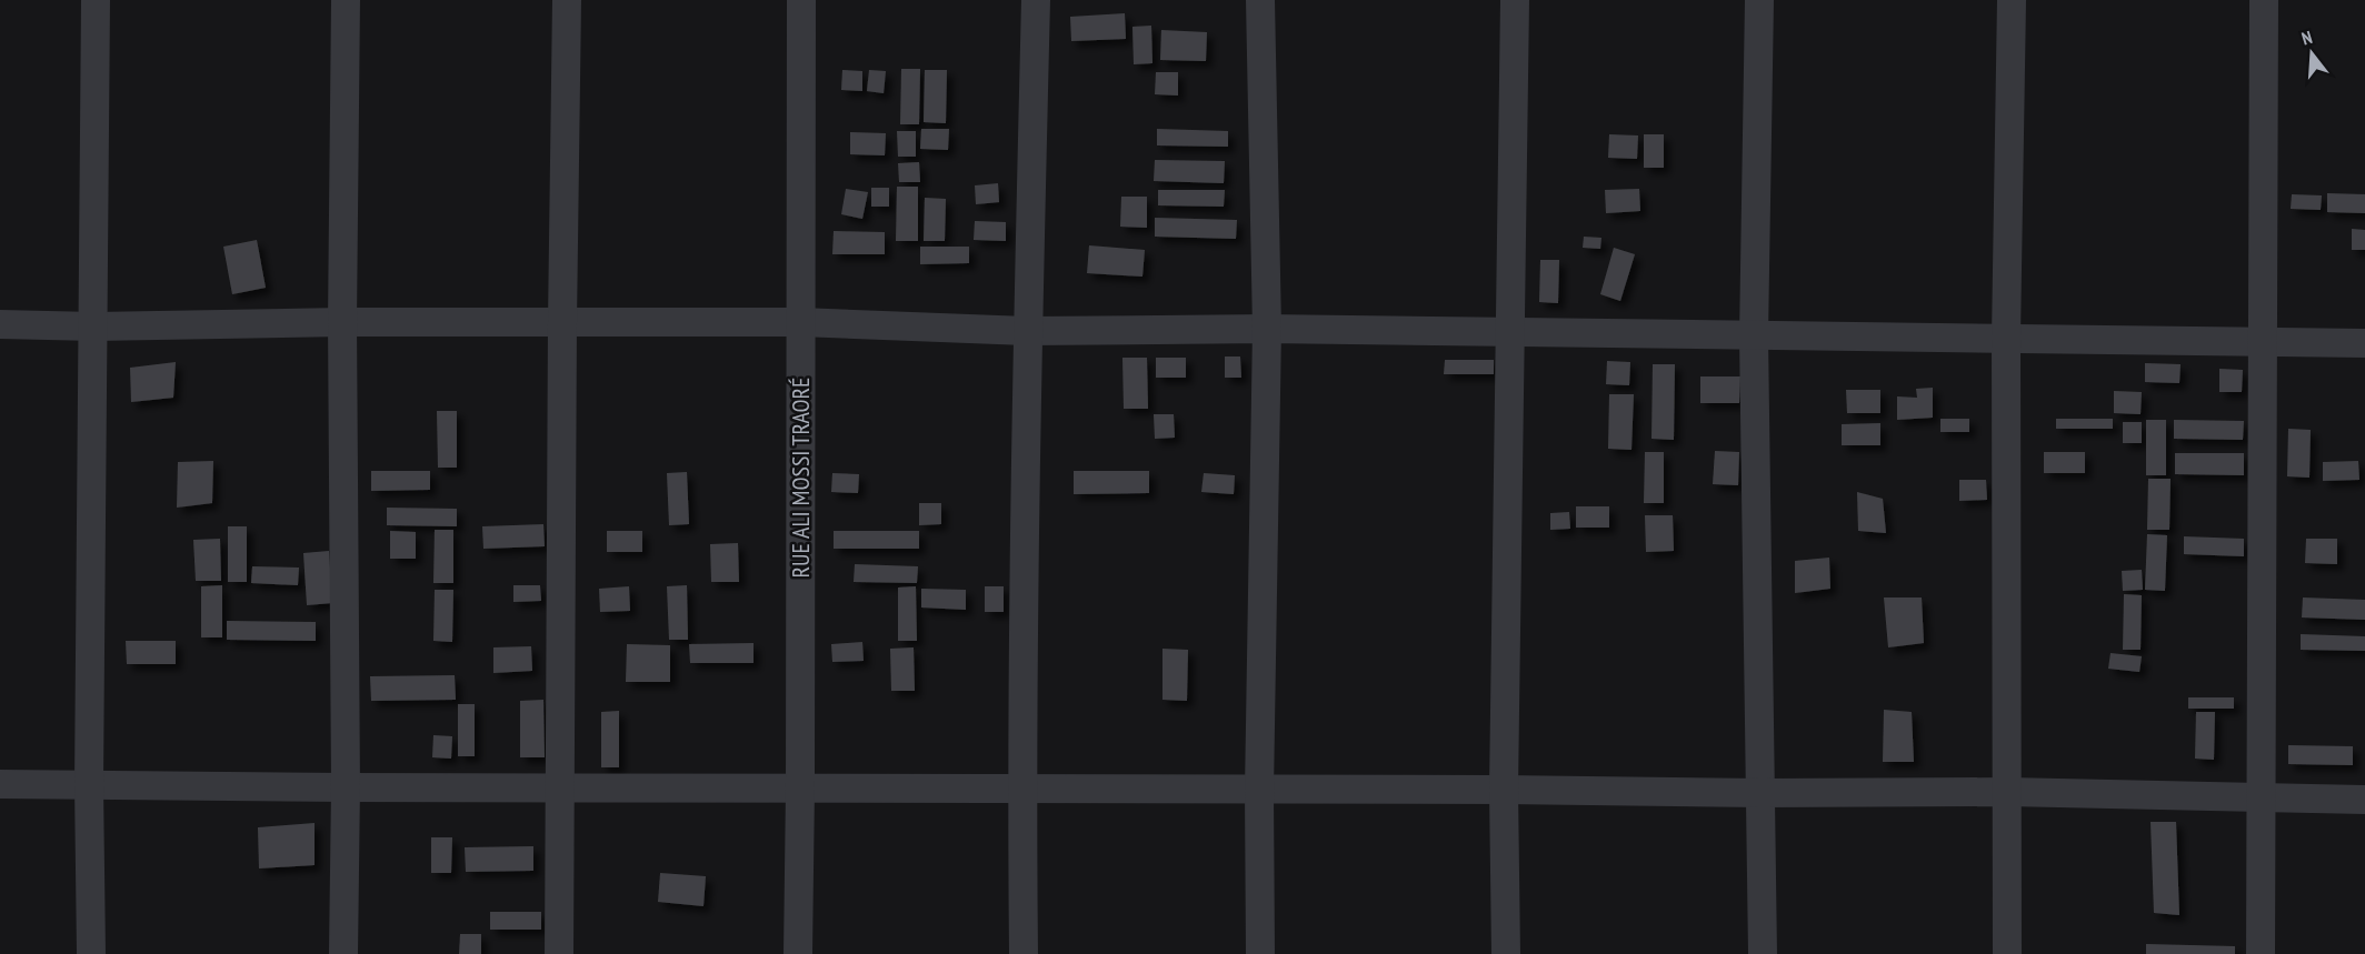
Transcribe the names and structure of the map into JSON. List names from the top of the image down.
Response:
{
  "streets": {
    "street": ["RUE ALI MOSSI TRAORÉ"]
  },
  "north": "top"
}
